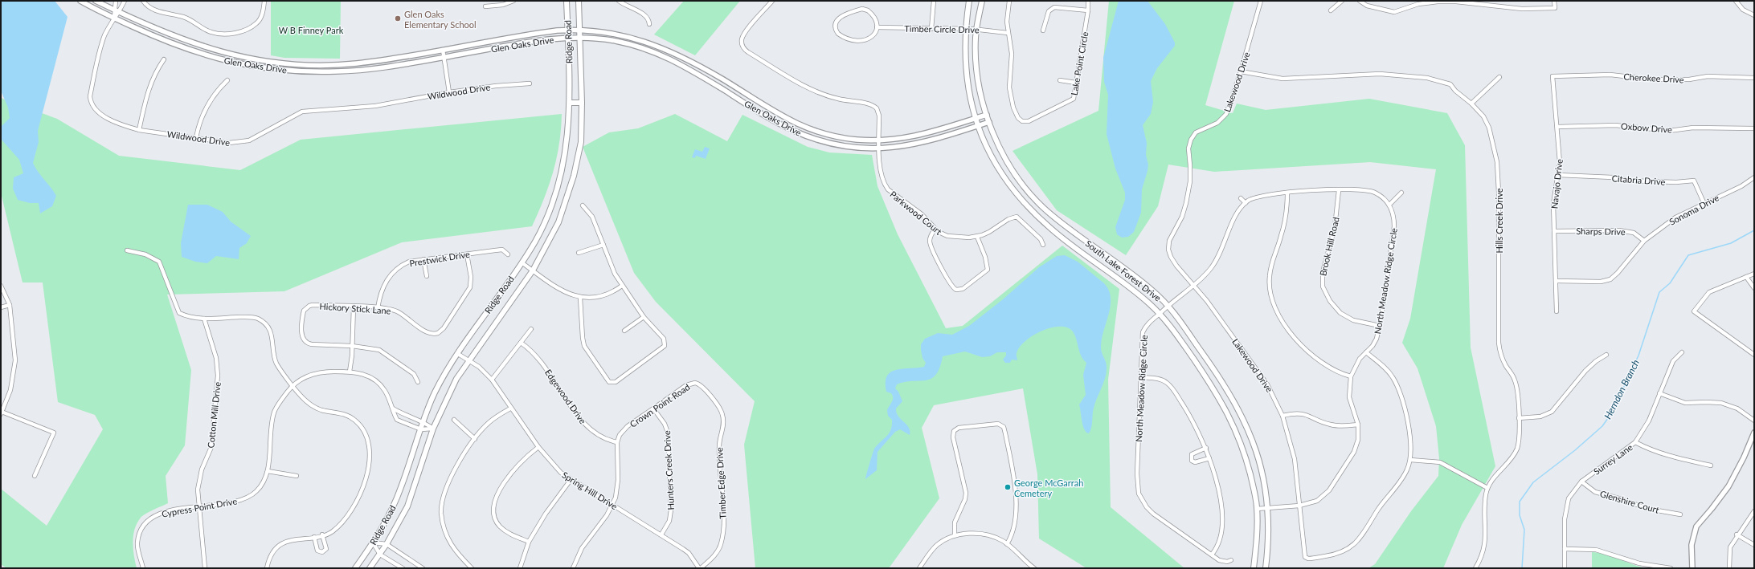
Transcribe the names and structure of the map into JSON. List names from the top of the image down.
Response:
{
  "streets": {
    "main road": ["Ridge Road", "South Lake Forest Drive"],
    "street": [
      "Timber Circle Drive",
      "Glen Oaks Drive",
      "Lake Point Circle",
      "Cherokee Drive",
      "Lakewood Drive",
      "Wildwood Drive",
      "Oxbow Drive",
      "Citabria Drive",
      "Navajo Drive",
      "Sonoma Drive",
      "Parkwood Court",
      "Hills Creek Drive",
      "Sharps Drive",
      "Brook Hill Road",
      "Prestwick Drive",
      "North Meadow Ridge Circle",
      "Hickory Stick Lane",
      "Edgewood Drive",
      "Crown Point Road",
      "Cotton Mill Drive",
      "Surrey Lane",
      "Hunters Creek Drive",
      "Timber Edge Drive",
      "Spring Hill Drive",
      "Glenshire Court",
      "Cypress Point Drive"
    ]
  },
  "crossings": [
    ["Timber Circle Drive", "Lake Point Circle"],
    ["Timber Circle Drive", "South Lake Forest Drive"],
    ["Ridge Road", "Glen Oaks Drive"],
    ["Ridge Road", "Spring Hill Drive"],
    ["Ridge Road", "Cypress Point Drive"],
    ["Glen Oaks Drive", "Wildwood Drive"],
    ["Glen Oaks Drive", "Parkwood Court"],
    ["Glen Oaks Drive", "South Lake Forest Drive"],
    ["Cherokee Drive", "Navajo Drive"],
    ["Lakewood Drive", "Hills Creek Drive"],
    ["Lakewood Drive", "North Meadow Ridge Circle"],
    ["Oxbow Drive", "Navajo Drive"],
    ["Citabria Drive", "Navajo Drive"],
    ["Citabria Drive", "Sonoma Drive"],
    ["Navajo Drive", "Sonoma Drive"],
    ["Navajo Drive", "Sharps Drive"],
    ["Sonoma Drive", "Sharps Drive"],
    ["Brook Hill Road", "North Meadow Ridge Circle"],
    ["Prestwick Drive", "Hickory Stick Lane"],
    ["South Lake Forest Drive", "North Meadow Ridge Circle"],
    ["Edgewood Drive", "Crown Point Road"],
    ["Crown Point Road", "Hunters Creek Drive"],
    ["Crown Point Road", "Timber Edge Drive"],
    ["Cotton Mill Drive", "Cypress Point Drive"],
    ["Surrey Lane", "Glenshire Court"],
    ["Hunters Creek Drive", "Spring Hill Drive"],
    ["Timber Edge Drive", "Spring Hill Drive"]
  ],
  "water": ["Herndon Branch"],
  "parks": ["W B Finney Park"],
  "places": ["Glen Oaks Elementary School", "George McGarrah Cemetery"]
}
